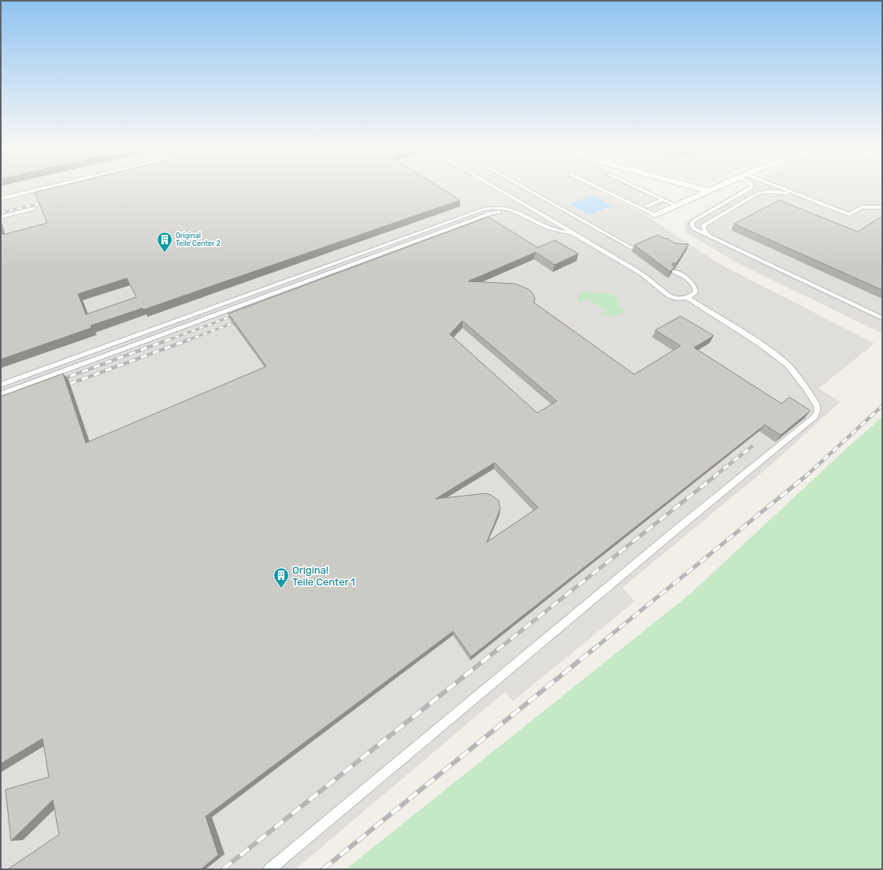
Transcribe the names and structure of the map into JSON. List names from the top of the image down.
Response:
{
  "places": {
    "building": ["Original Teile Center 2", "Original Teile Center 1"]
  }
}
